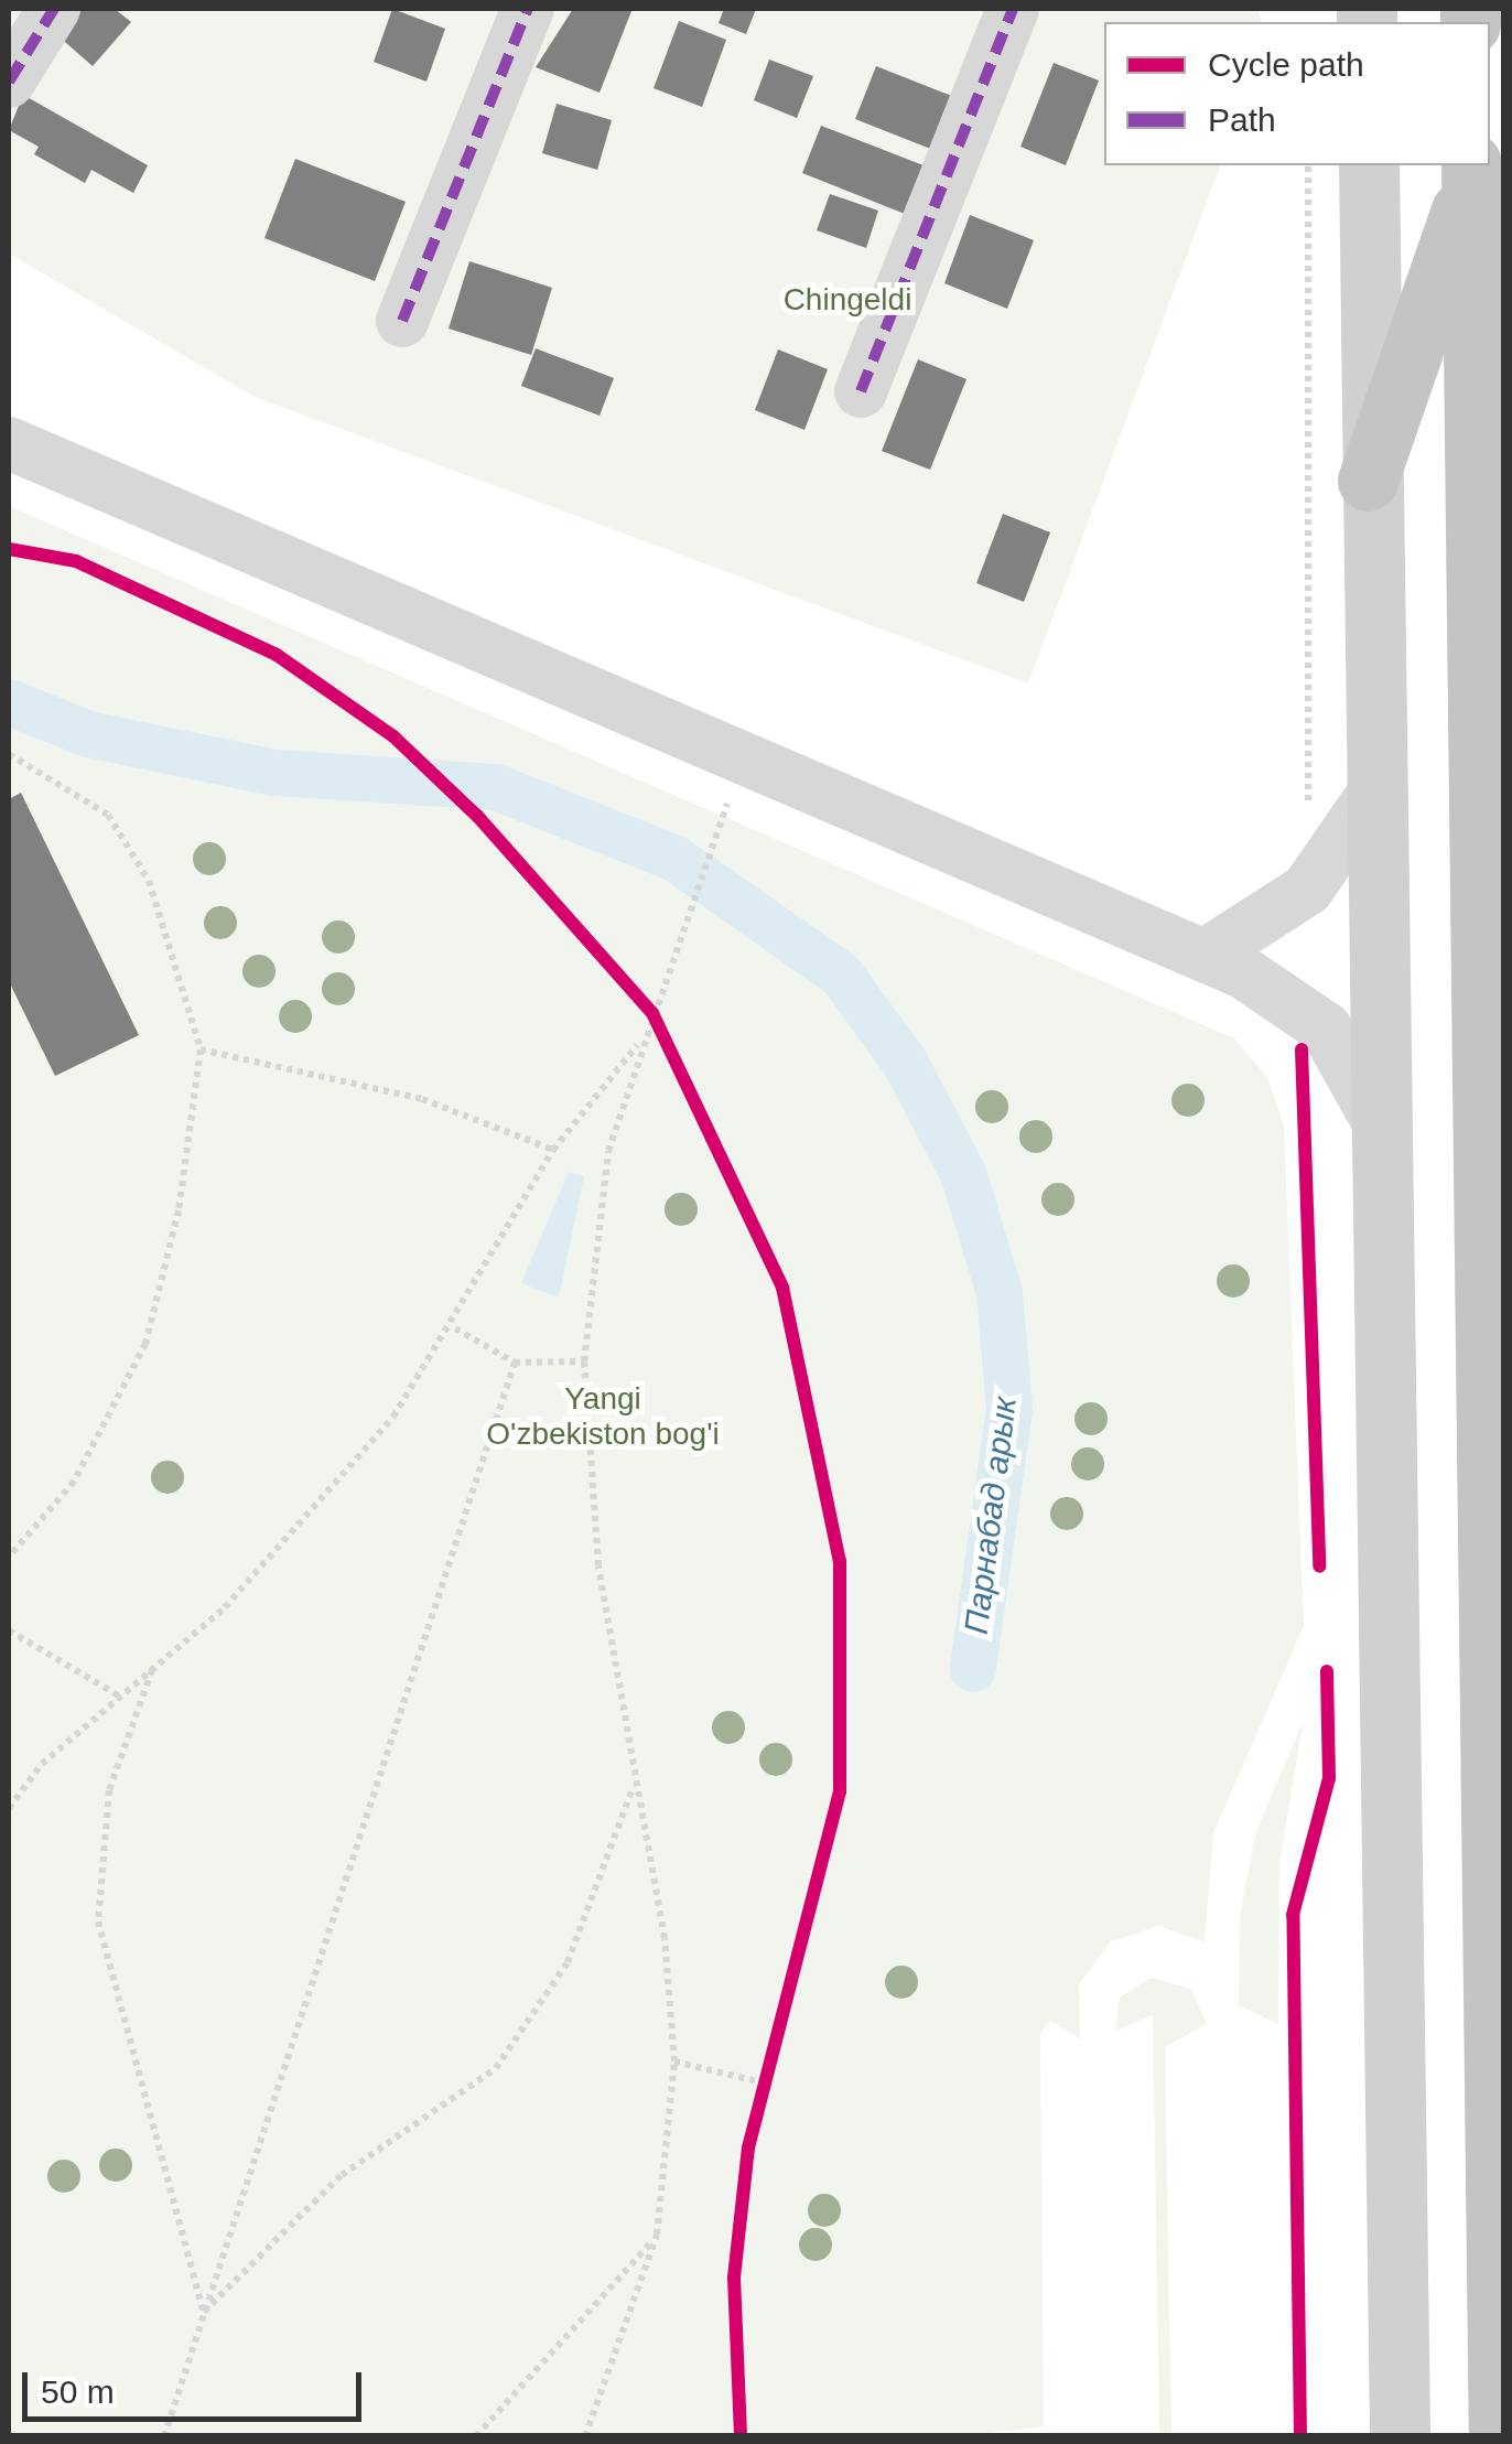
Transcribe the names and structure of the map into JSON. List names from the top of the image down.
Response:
{
  "water": ["Парнабад арык"],
  "parks": ["Chingeldi", "Yangi O'zbekiston bog'i"],
  "legend": ["Cycle path", "Path"],
  "scale_bar": "50 m"
}
